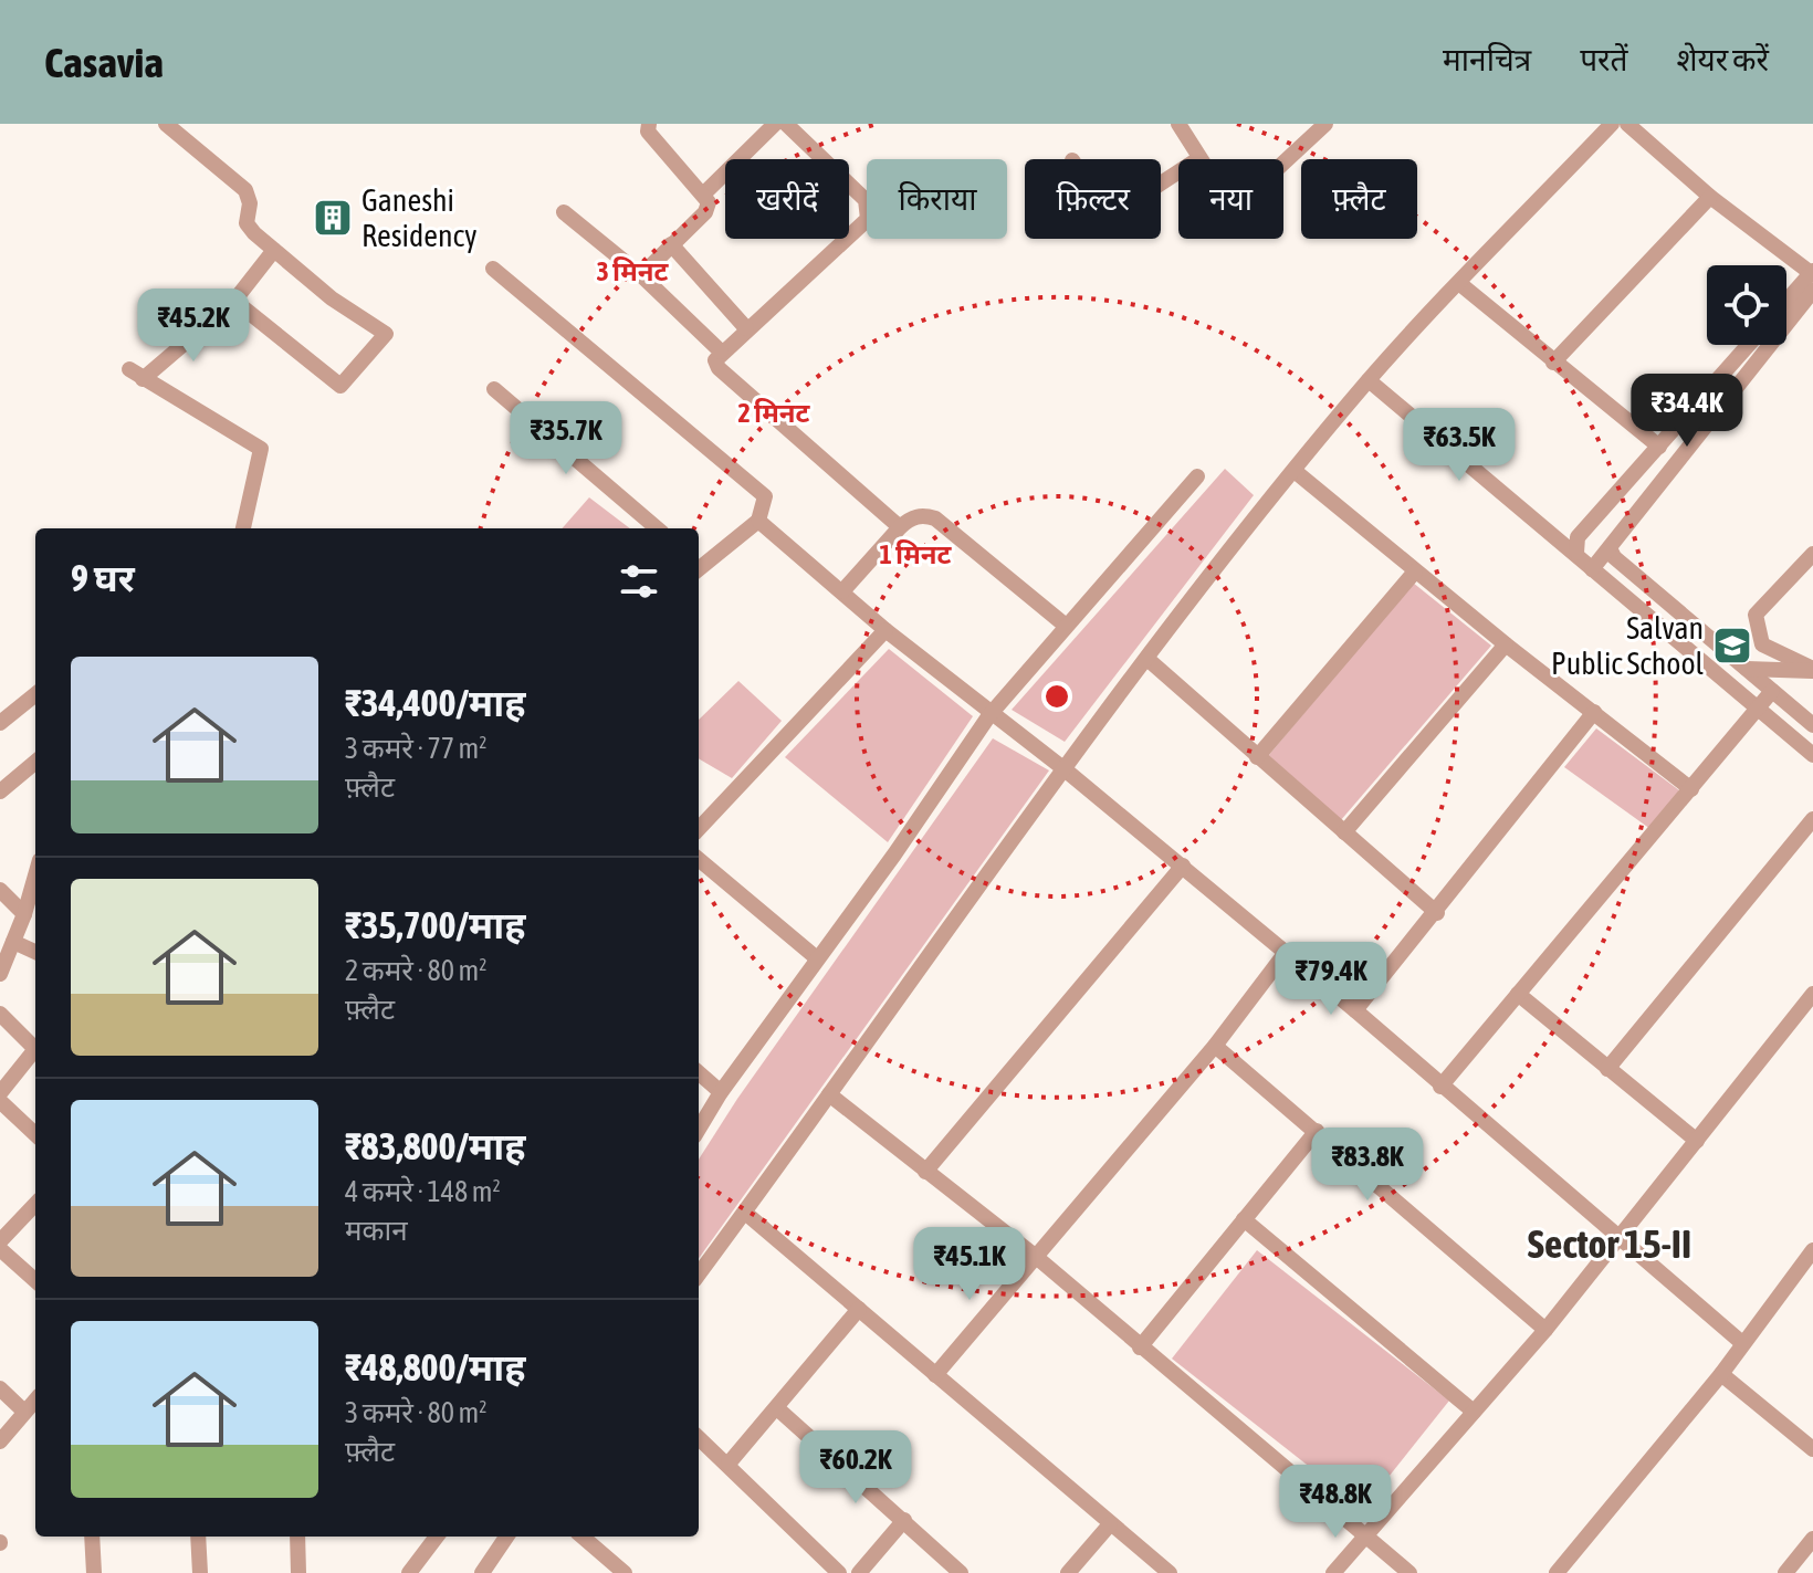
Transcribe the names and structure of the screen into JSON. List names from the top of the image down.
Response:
{
  "districts": ["Sector 15-II"],
  "places": {
    "building": ["Ganeshi Residency"],
    "school or university": ["Salvan Public School"]
  },
  "page": {
    "header": "Casavia",
    "nav": ["मानचित्र", "परतें", "शेयर करें"],
    "chip": [
      "खरीदें",
      "किराया",
      "फ़िल्टर",
      "नया",
      "फ़्लैट"
    ],
    "price": [
      "₹45.2K",
      "₹34.4K",
      "₹35.7K",
      "₹63.5K",
      "₹79.4K",
      "₹83.8K",
      "₹45.1K",
      "₹60.2K",
      "₹48.8K"
    ],
    "heading": "9 घर",
    "list": [
      {
        "name": "₹34,400/माह",
        "note": "3 कमरे · 77 m² · फ़्लैट"
      },
      {
        "name": "₹35,700/माह",
        "note": "2 कमरे · 80 m² · फ़्लैट"
      },
      {
        "name": "₹83,800/माह",
        "note": "4 कमरे · 148 m² · मकान"
      },
      {
        "name": "₹48,800/माह",
        "note": "3 कमरे · 80 m² · फ़्लैट"
      }
    ]
  },
  "rings": ["3 मिनट", "2 मिनट", "1 मिनट"]
}
